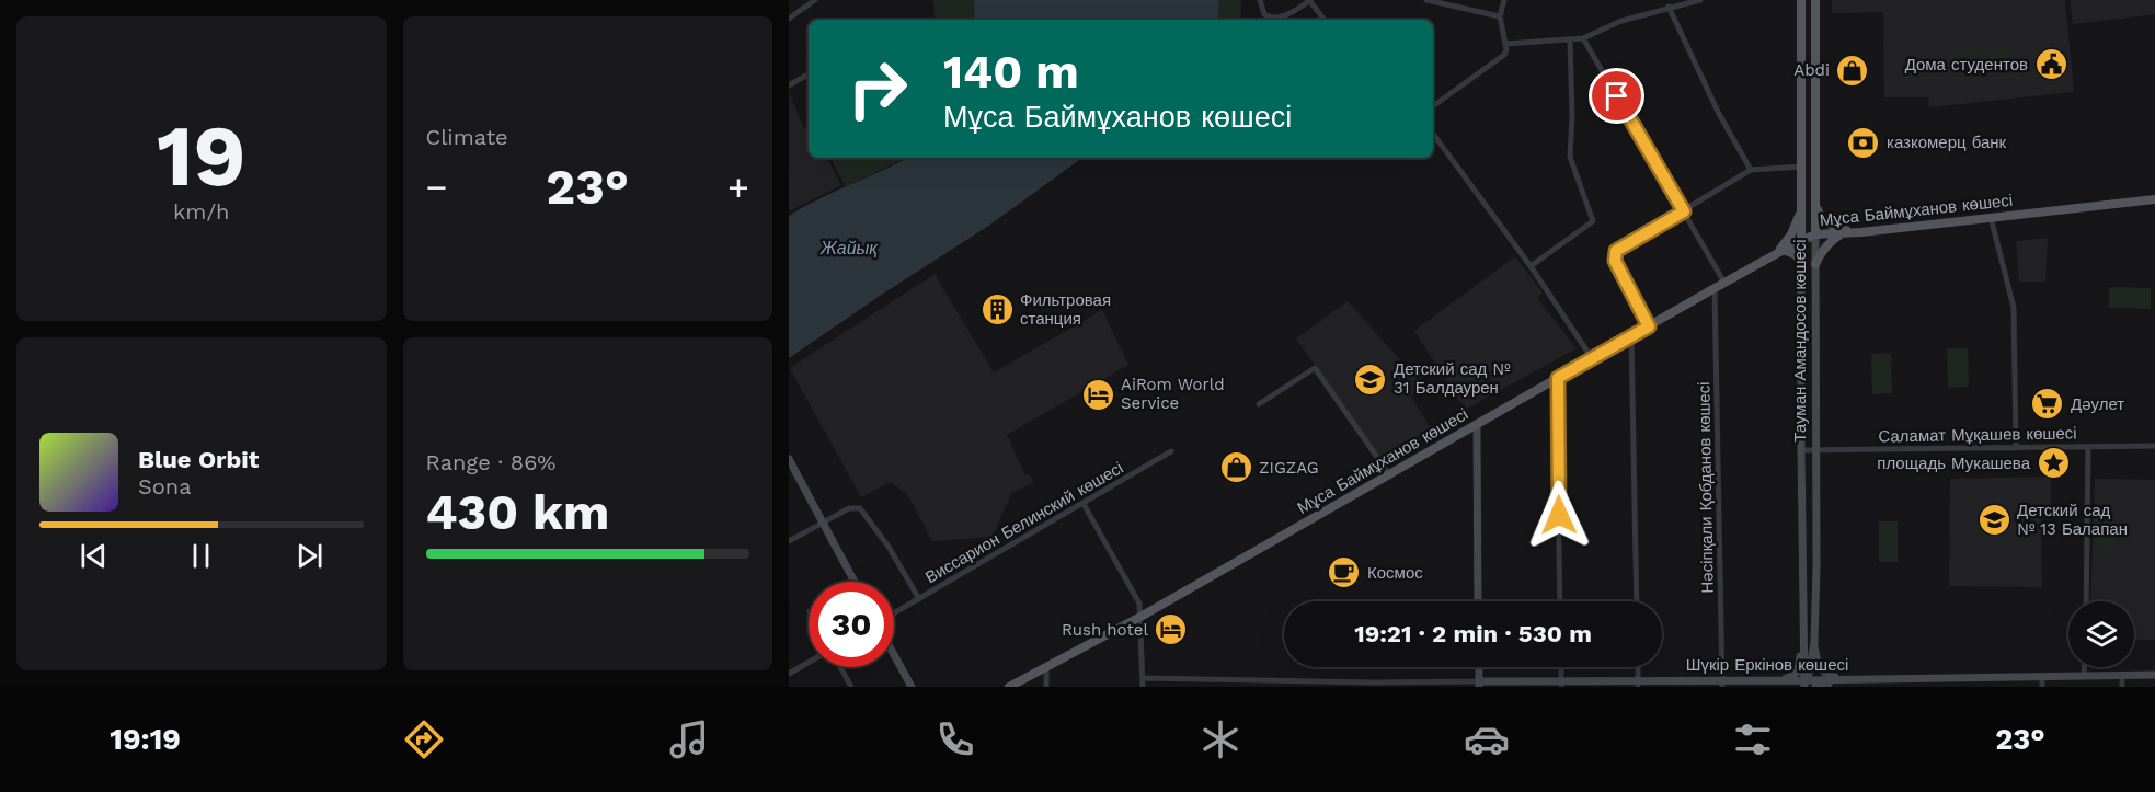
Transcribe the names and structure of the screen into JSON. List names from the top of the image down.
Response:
{
  "streets": {
    "main road": ["Мұса Баймұханов көшесі", "Тауман Амандосов көшесі", "Шүкір Еркінов көшесі"],
    "street": ["Саламат Мұқашев көшесі", "Нәсіпқали Қобданов көшесі", "Виссарион Белинский көшесі"]
  },
  "crossings": [
    ["Мұса Баймұханов көшесі", "Тауман Амандосов көшесі"],
    ["Мұса Баймұханов көшесі", "Нәсіпқали Қобданов көшесі"],
    ["Тауман Амандосов көшесі", "Саламат Мұқашев көшесі"],
    ["Тауман Амандосов көшесі", "Шүкір Еркінов көшесі"],
    ["Нәсіпқали Қобданов көшесі", "Шүкір Еркінов көшесі"]
  ],
  "water": ["Жайық"],
  "places": {
    "public building": ["Дома студентов"],
    "shop": ["Abdi", "ZIGZAG"],
    "bank": ["казкомерц банк"],
    "building": ["Фильтровая станция"],
    "school or university": ["Детский сад № 31 Балдаурен", "Детский сад № 13 Балапан"],
    "hotel": ["AiRom World Service", "Rush hotel"],
    "supermarket": ["Дәулет"],
    "place": ["площадь Мукашева"],
    "cafe": ["Космос"]
  },
  "page": {
    "tile": [
      ["19", "km/h"],
      "Climate",
      ["Range · 86%", "430 km"]
    ],
    "turn": ["140 m", "Мұса Баймұханов көшесі"],
    "heat": ["−", "23°", "+"],
    "song": ["Blue Orbit", "Sona"],
    "limit": "30",
    "trip": "19:21 · 2 min · 530 m",
    "tabs": ["19:19", "23°"]
  }
}
